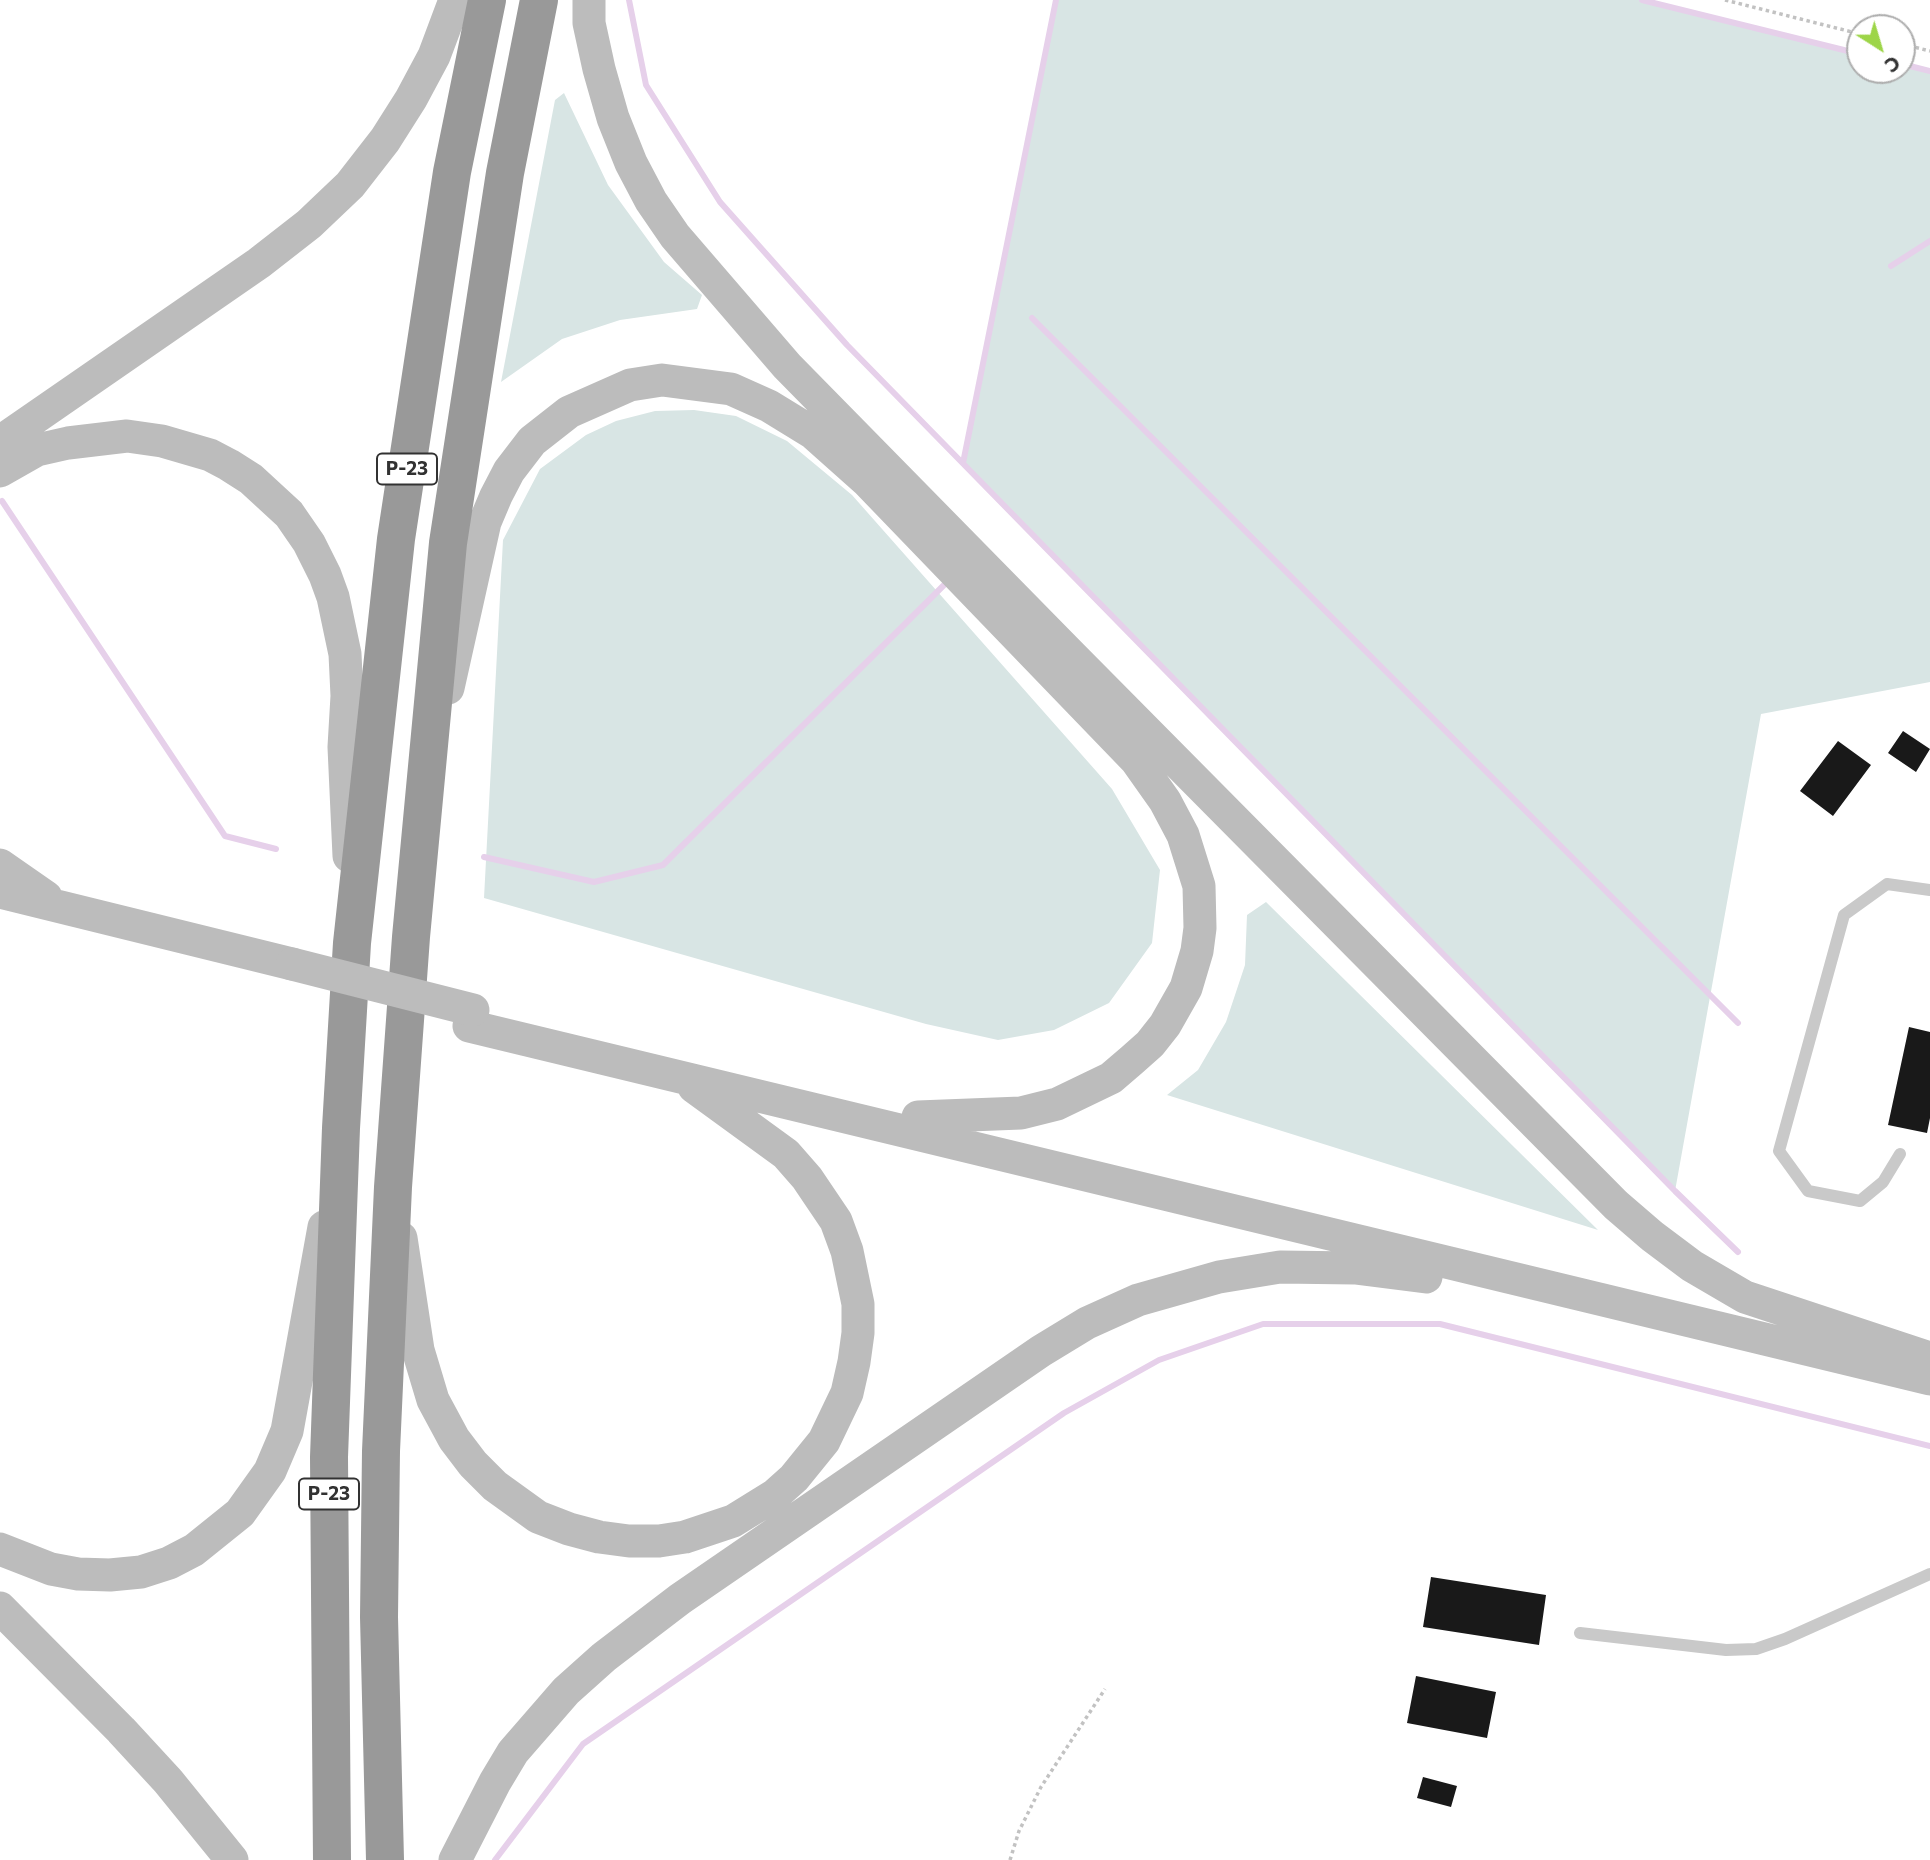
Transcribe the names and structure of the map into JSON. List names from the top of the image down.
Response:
{
  "streets": {
    "highway": ["Р-23"]
  },
  "north": "bottom right"
}
